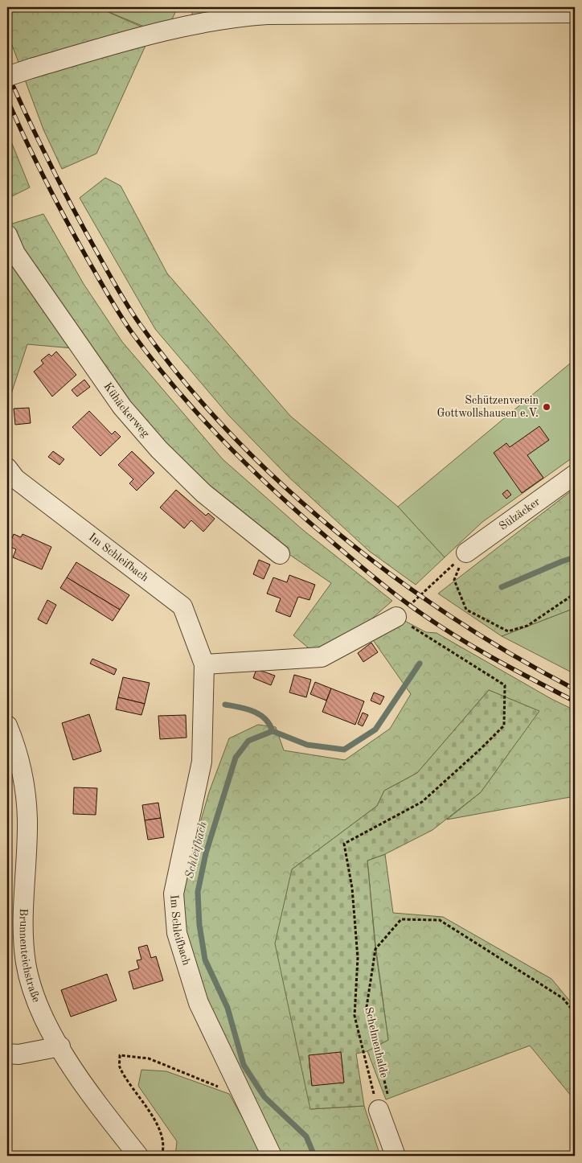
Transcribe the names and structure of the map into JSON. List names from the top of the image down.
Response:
{
  "streets": {
    "street": [
      "Kühäckerweg",
      "Sülzäcker",
      "Im Schleifbach",
      "Brunnenteichstraße"
    ],
    "path": ["Schelmenhalde"]
  },
  "water": ["Schleifbach"],
  "places": ["Schützenverein Gottwollshausen e.V."]
}
